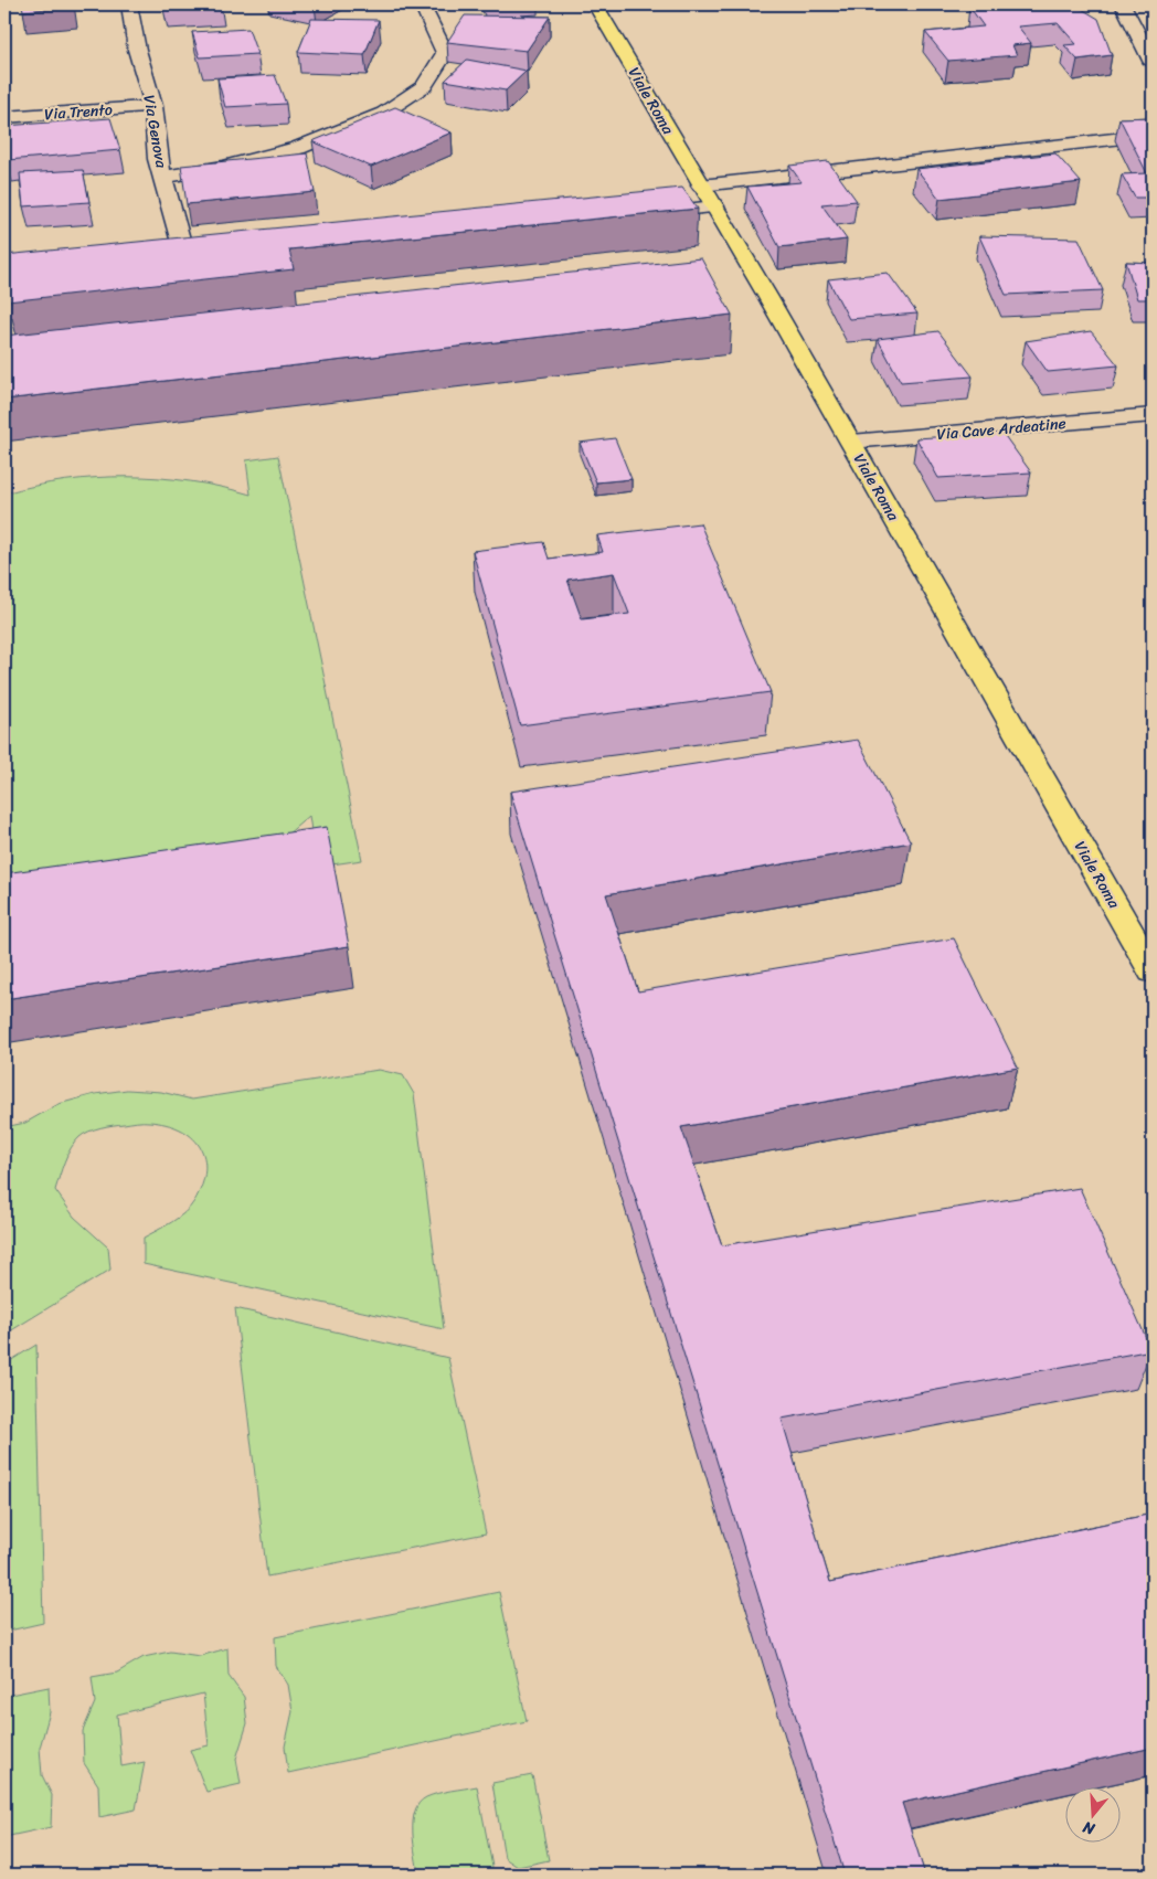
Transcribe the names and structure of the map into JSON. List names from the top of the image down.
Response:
{
  "streets": {
    "main road": ["Viale Roma"],
    "street": ["Via Trento", "Via Genova", "Via Cave Ardeatine"]
  },
  "crossings": [
    ["Viale Roma", "Via Cave Ardeatine"],
    ["Via Trento", "Via Genova"]
  ],
  "north": "bottom"
}
